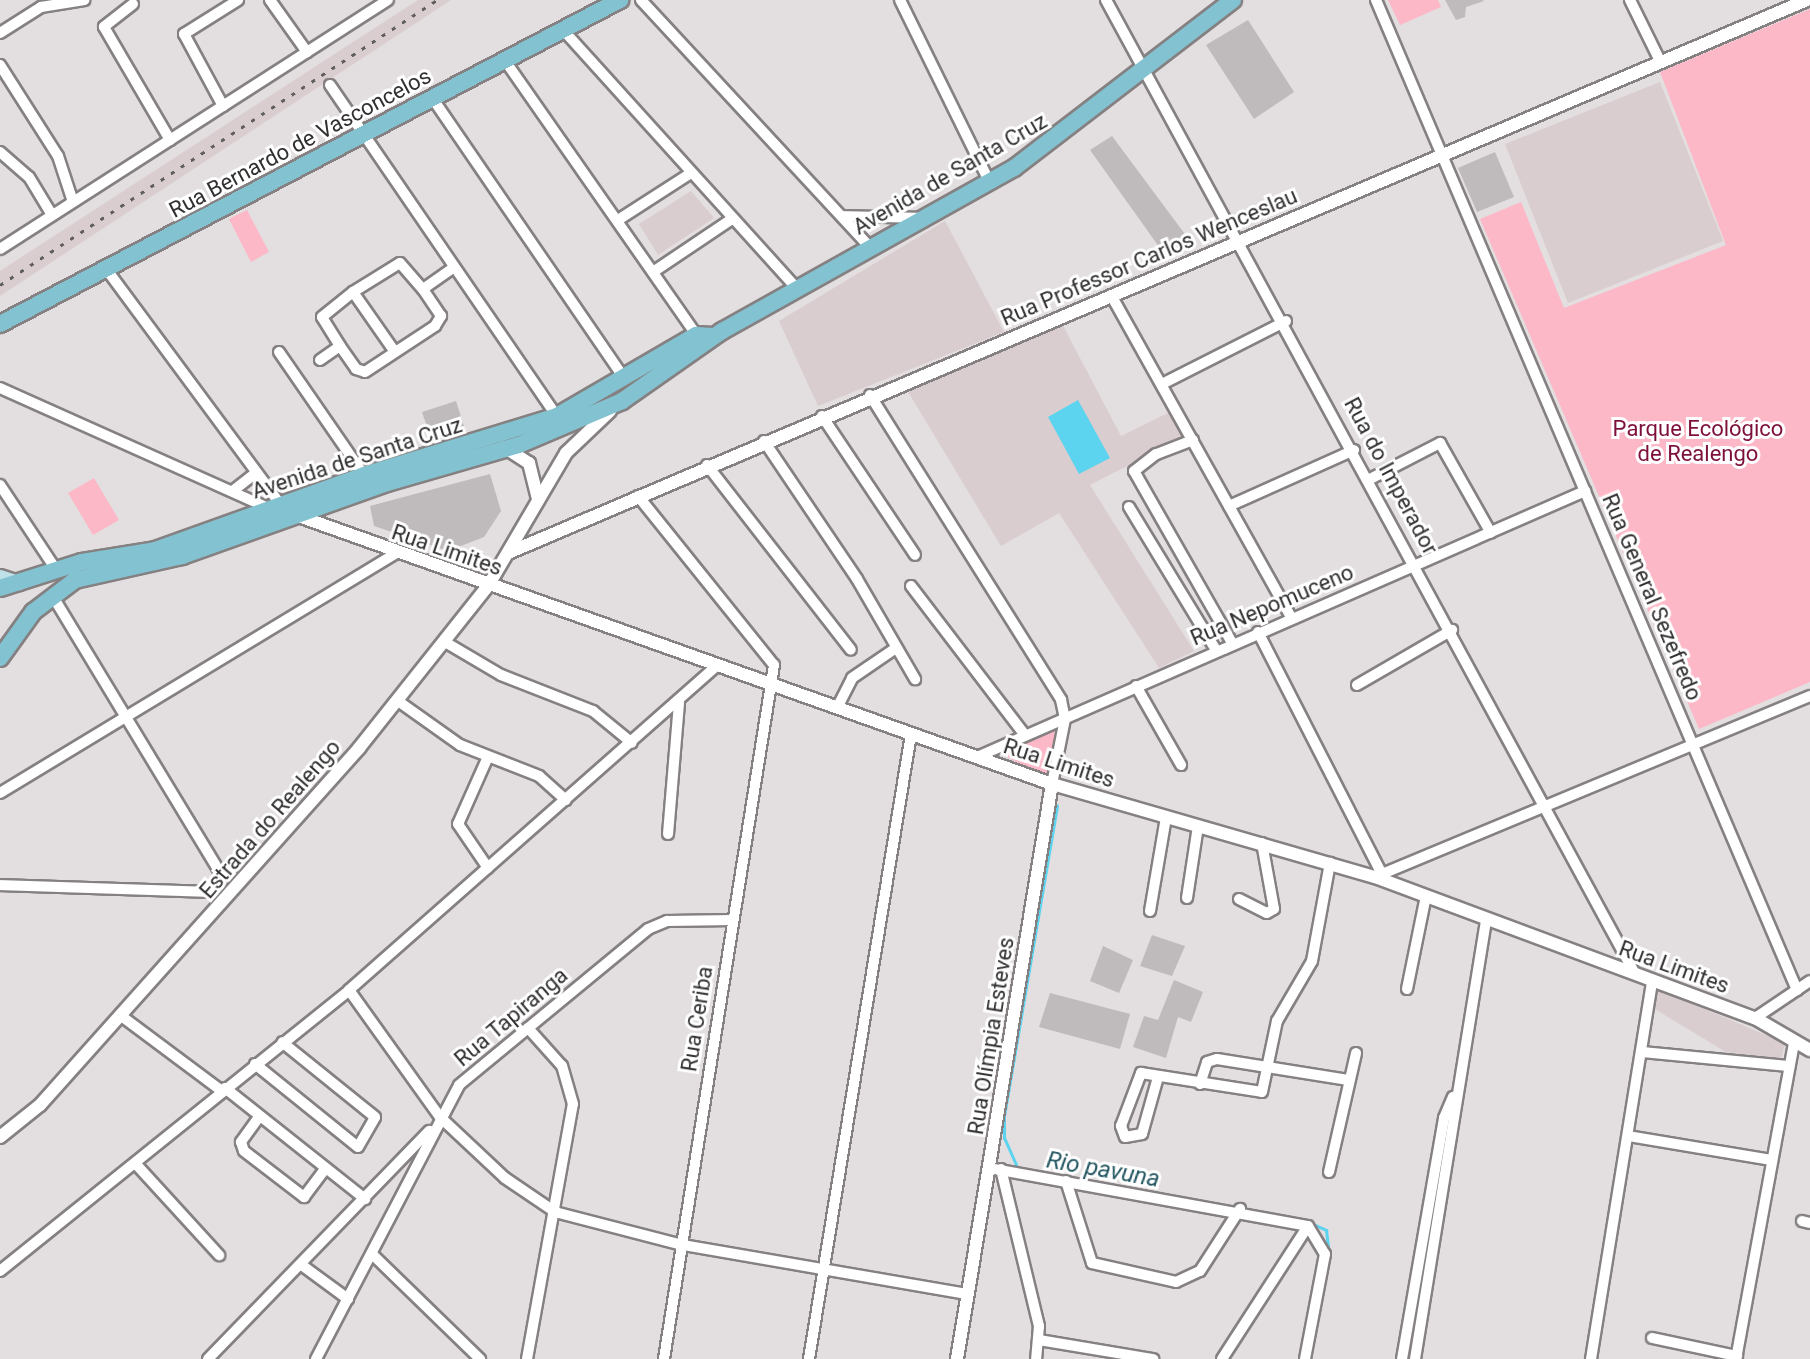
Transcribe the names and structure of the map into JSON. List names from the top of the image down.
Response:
{
  "streets": {
    "main road": ["Rua Bernardo de Vasconcelos", "Avenida de Santa Cruz"],
    "street": [
      "Rua Professor Carlos Wenceslau",
      "Rua do Imperador",
      "Rua Limites",
      "Rua General Sezefredo",
      "Rua Nepomuceno",
      "Estrada do Realengo",
      "Rua Tapiranga",
      "Rua Ceriba",
      "Rua Olímpia Esteves"
    ]
  },
  "crossings": [
    ["Avenida de Santa Cruz", "Rua do Imperador"],
    ["Avenida de Santa Cruz", "Rua Limites"],
    ["Avenida de Santa Cruz", "Estrada do Realengo"],
    ["Rua Professor Carlos Wenceslau", "Rua do Imperador"],
    ["Rua Professor Carlos Wenceslau", "Rua General Sezefredo"],
    ["Rua Professor Carlos Wenceslau", "Estrada do Realengo"],
    ["Rua do Imperador", "Rua Limites"],
    ["Rua do Imperador", "Rua Nepomuceno"],
    ["Rua Limites", "Rua Nepomuceno"],
    ["Rua Limites", "Estrada do Realengo"],
    ["Rua Limites", "Rua Ceriba"],
    ["Rua Limites", "Rua Olímpia Esteves"],
    ["Rua General Sezefredo", "Rua Nepomuceno"],
    ["Rua Nepomuceno", "Rua Olímpia Esteves"],
    ["Rua Tapiranga", "Rua Ceriba"]
  ],
  "water": ["Rio pavuna"],
  "parks": ["Parque Ecológico de Realengo"]
}
